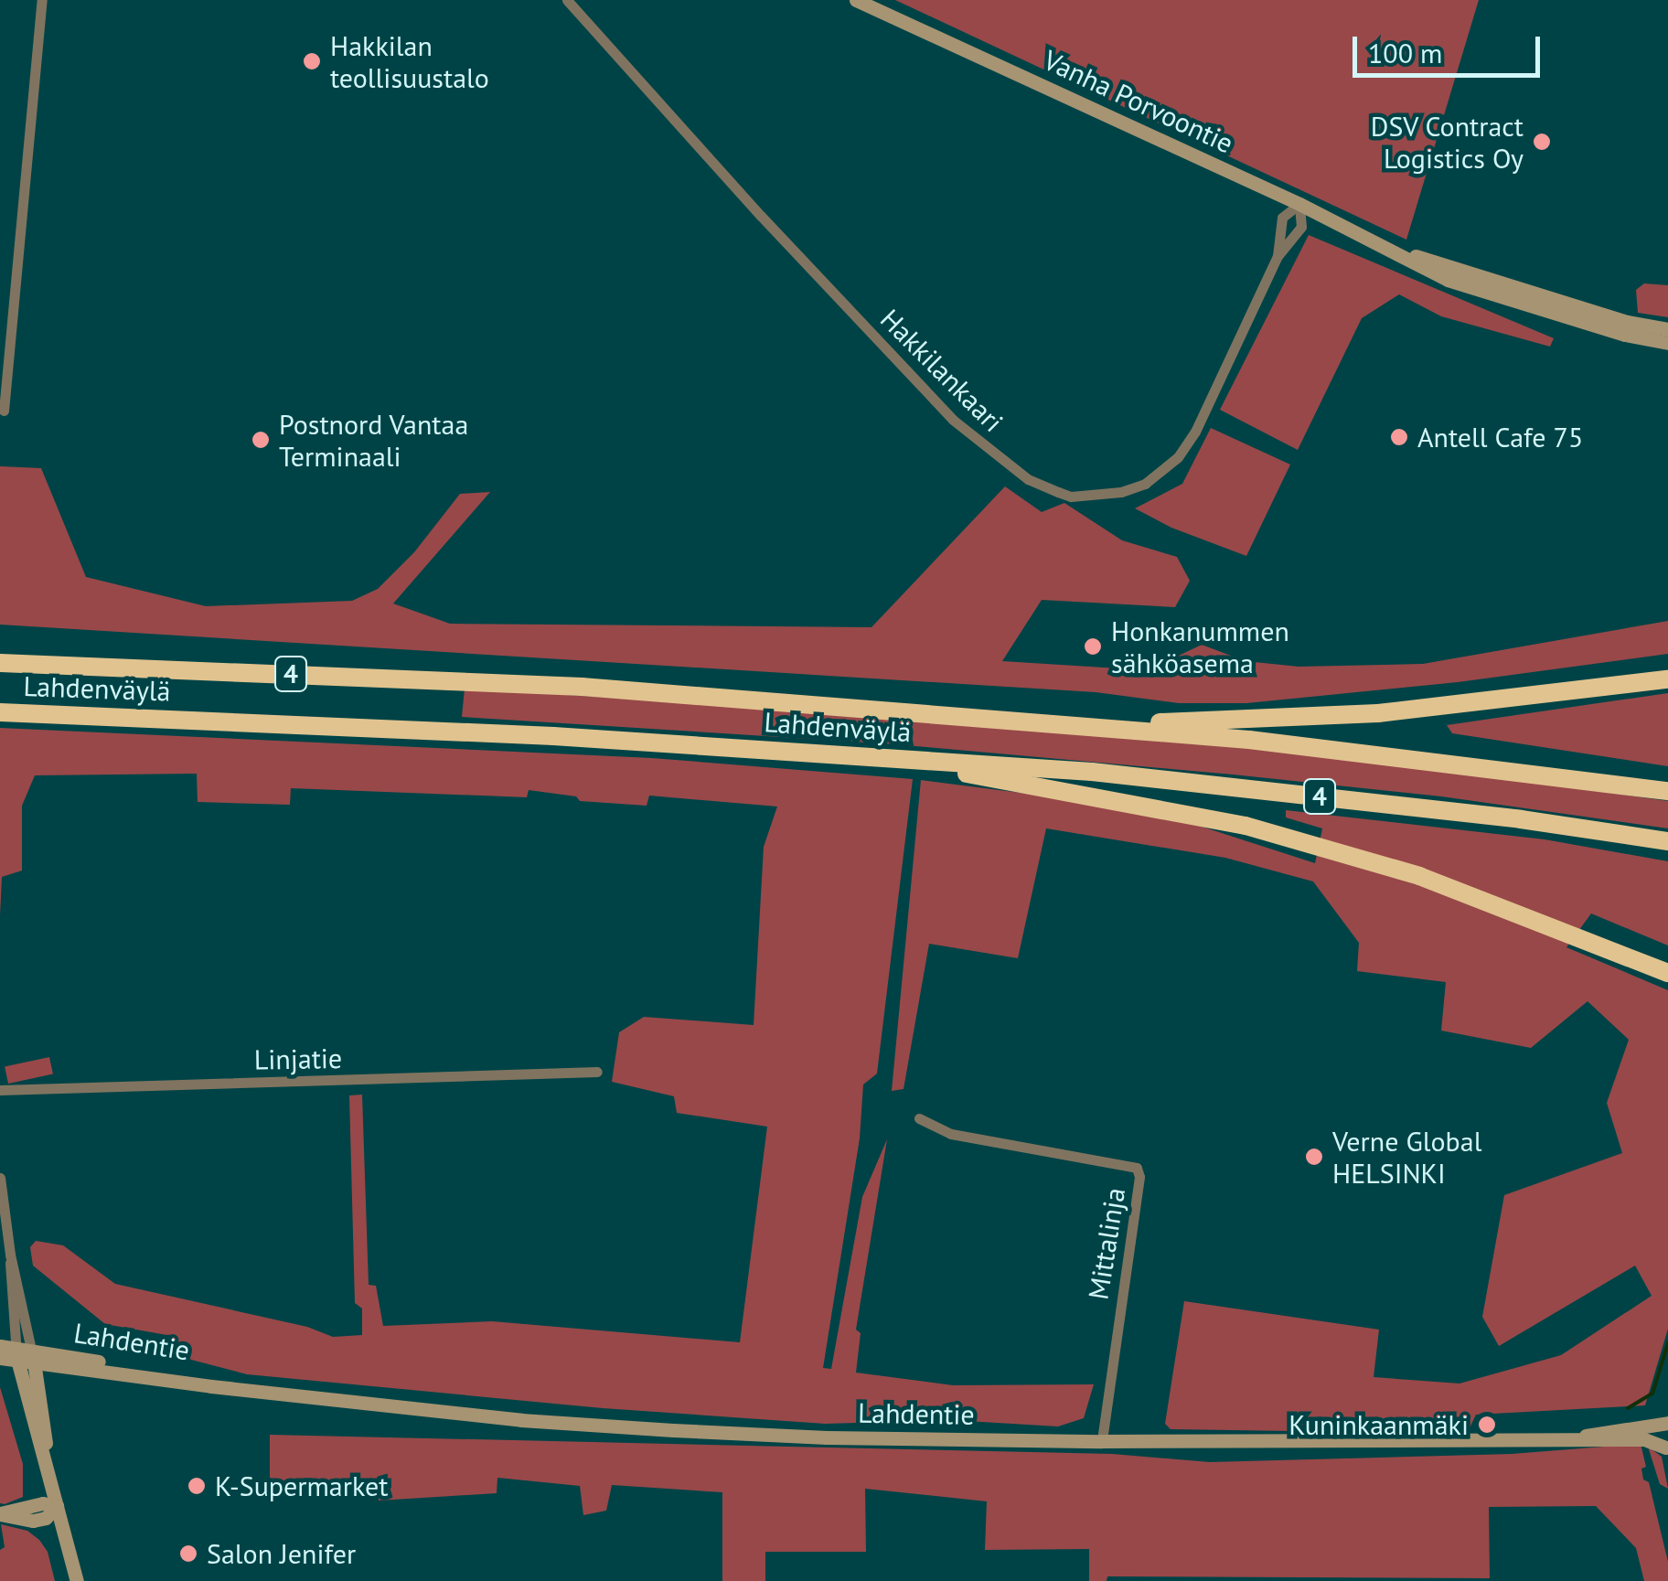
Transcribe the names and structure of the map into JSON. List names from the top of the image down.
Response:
{
  "streets": {
    "highway": ["4", "Lahdenväylä"],
    "main road": ["Vanha Porvoontie", "Lahdentie"],
    "street": ["Hakkilankaari", "Linjatie", "Mittalinja"]
  },
  "crossings": [
    ["Vanha Porvoontie", "Hakkilankaari"],
    ["Mittalinja", "Lahdentie"]
  ],
  "places": [
    "Hakkilan teollisuustalo",
    "DSV Contract Logistics Oy",
    "Antell Cafe 75",
    "Postnord Vantaa Terminaali",
    "Honkanummen sähköasema",
    "Verne Global HELSINKI",
    "Kuninkaanmäki",
    "K-Supermarket",
    "Salon Jenifer"
  ],
  "scale_bar": "100 m"
}
